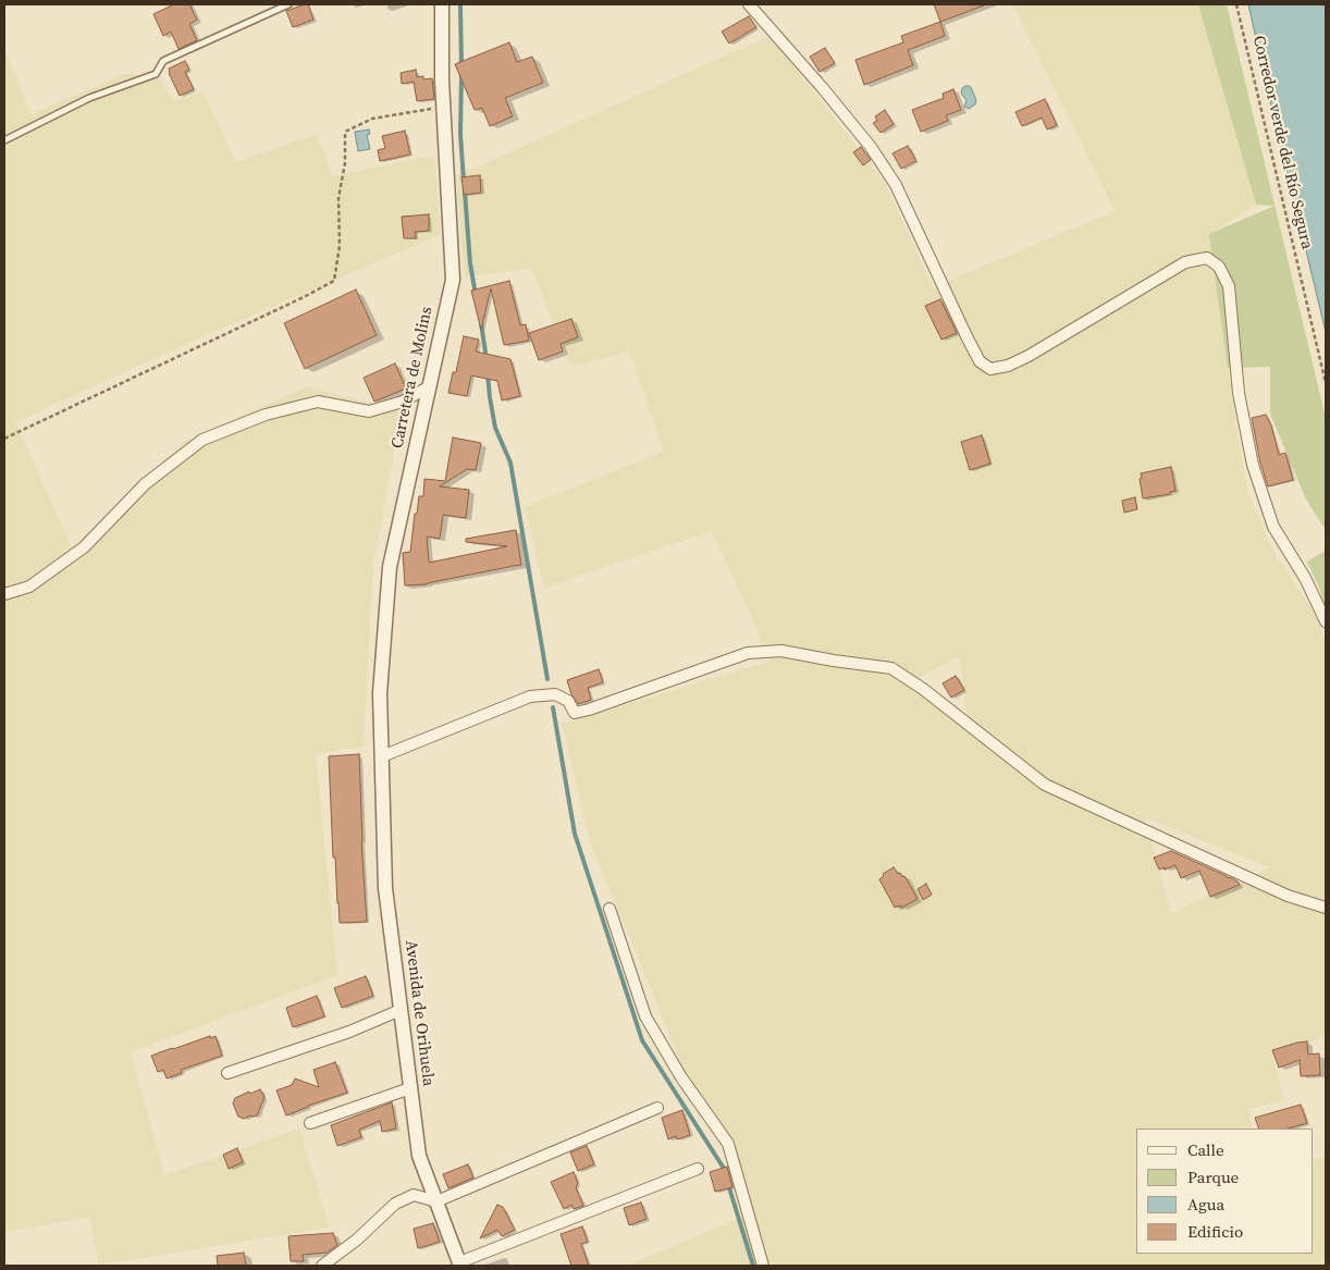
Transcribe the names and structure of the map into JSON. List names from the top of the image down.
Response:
{
  "streets": {
    "street": ["Carretera de Molins", "Avenida de Orihuela"],
    "path": ["Corredor verde del Río Segura"]
  },
  "crossings": [
    ["Carretera de Molins", "Avenida de Orihuela"]
  ],
  "legend": [
    "Calle",
    "Parque",
    "Agua",
    "Edificio"
  ]
}
